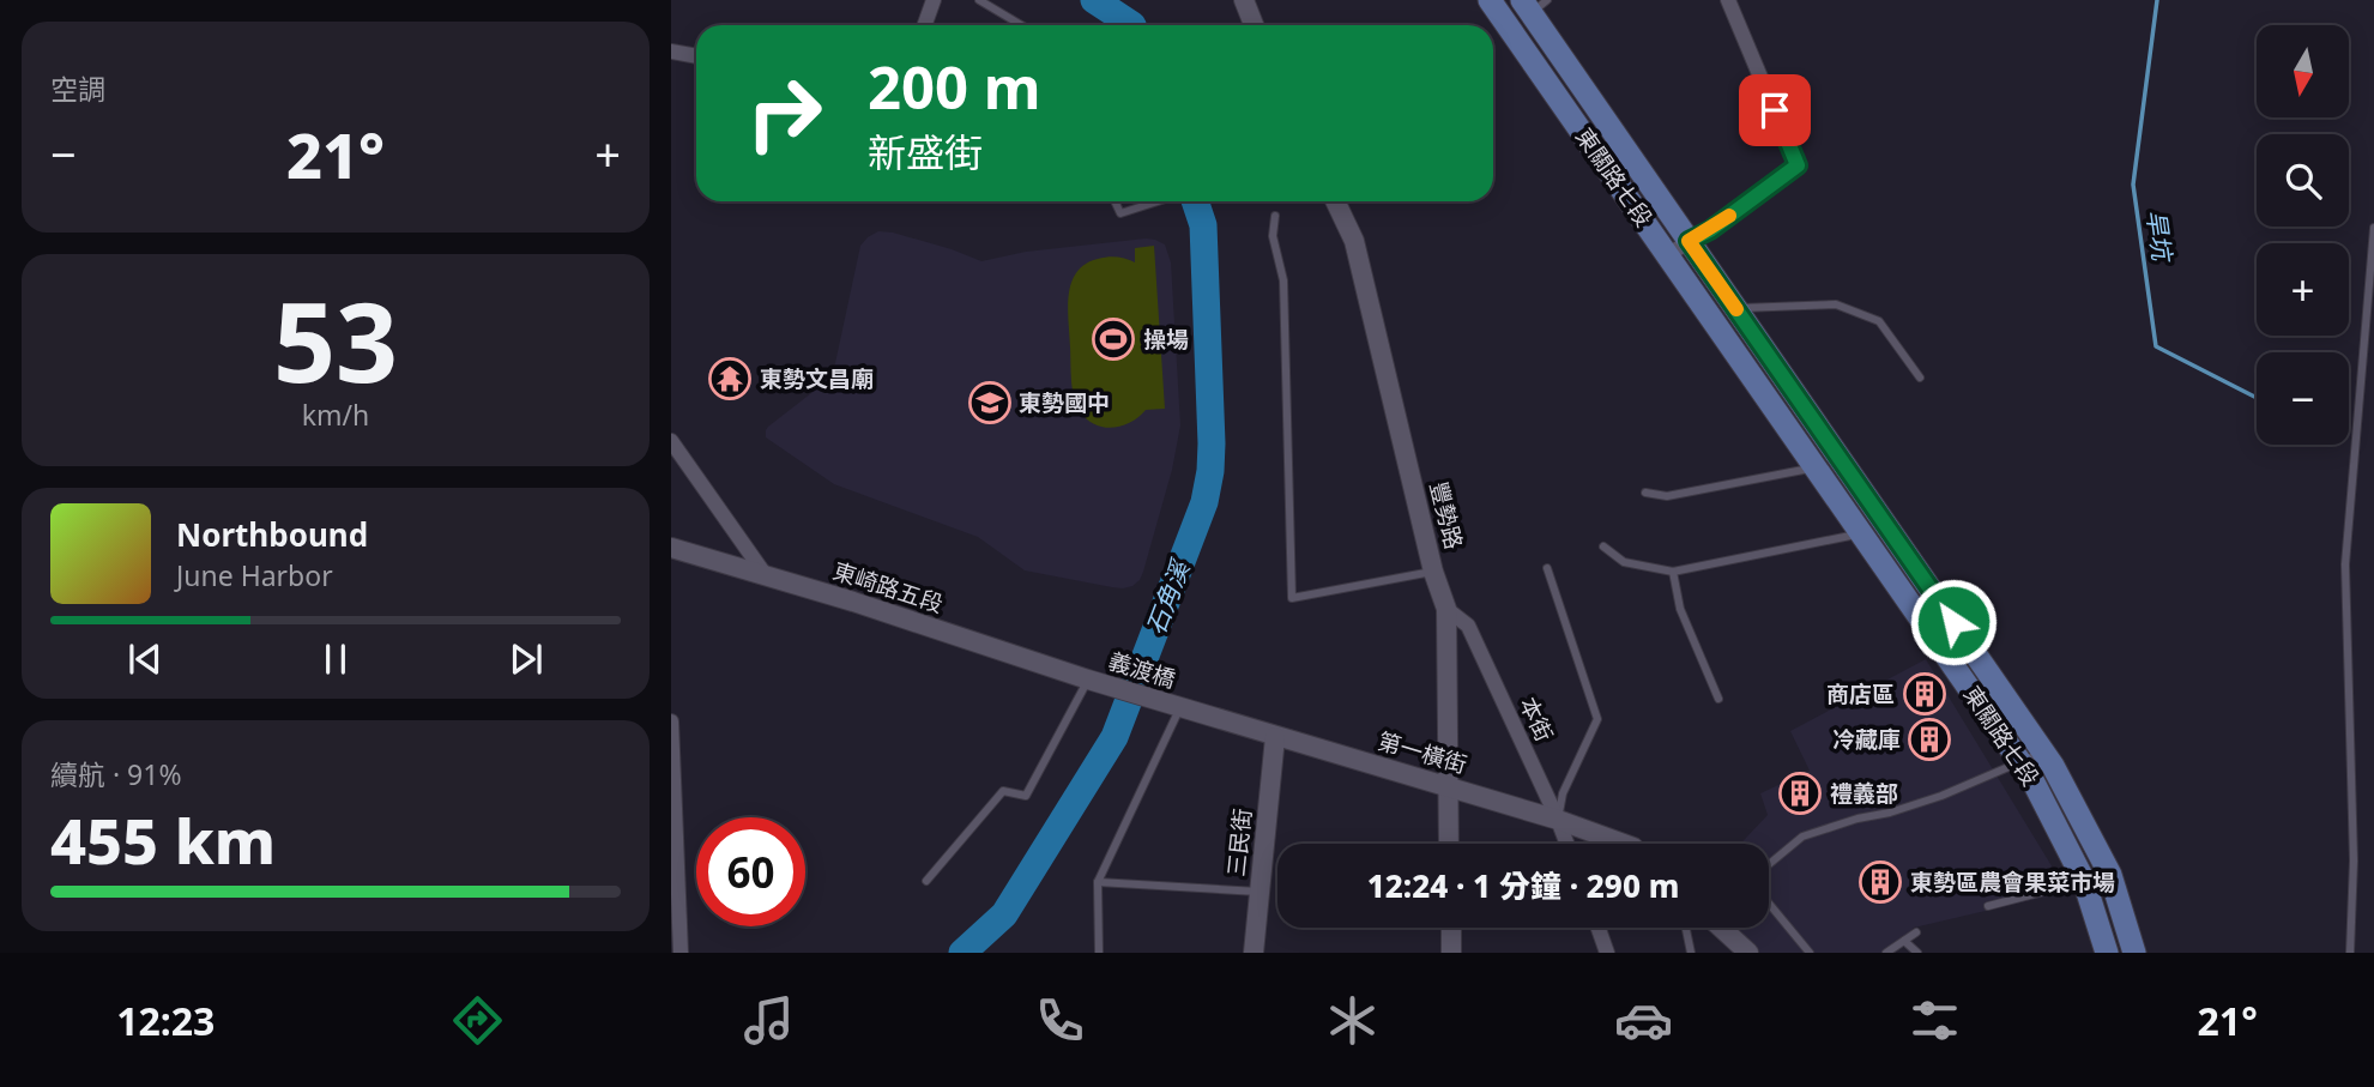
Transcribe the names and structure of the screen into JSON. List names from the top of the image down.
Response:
{
  "streets": {
    "main road": ["東關路七段"],
    "street": [
      "豐勢路",
      "東崎路五段",
      "義渡橋",
      "本街",
      "第一橫街",
      "三民街"
    ]
  },
  "crossings": [
    ["豐勢路", "本街"],
    ["豐勢路", "第一橫街"],
    ["東崎路五段", "義渡橋"],
    ["義渡橋", "第一橫街"],
    ["本街", "第一橫街"],
    ["第一橫街", "三民街"]
  ],
  "water": ["旱坑", "石角溪"],
  "places": {
    "sports": ["操場"],
    "temple": ["東勢文昌廟"],
    "school or university": ["東勢國中"],
    "building": [
      "商店區",
      "冷藏庫",
      "禮義部",
      "東勢區農會果菜市場"
    ]
  },
  "north": "bottom",
  "page": {
    "tile": [
      "空調",
      ["53", "km/h"],
      ["續航 · 91%", "455 km"]
    ],
    "map_buttons": ["+", "−"],
    "turn": ["200 m", "新盛街"],
    "heat": ["−", "21°", "+"],
    "song": ["Northbound", "June Harbor"],
    "limit": "60",
    "trip": "12:24 · 1 分鐘 · 290 m",
    "tabs": ["12:23", "21°"]
  }
}
